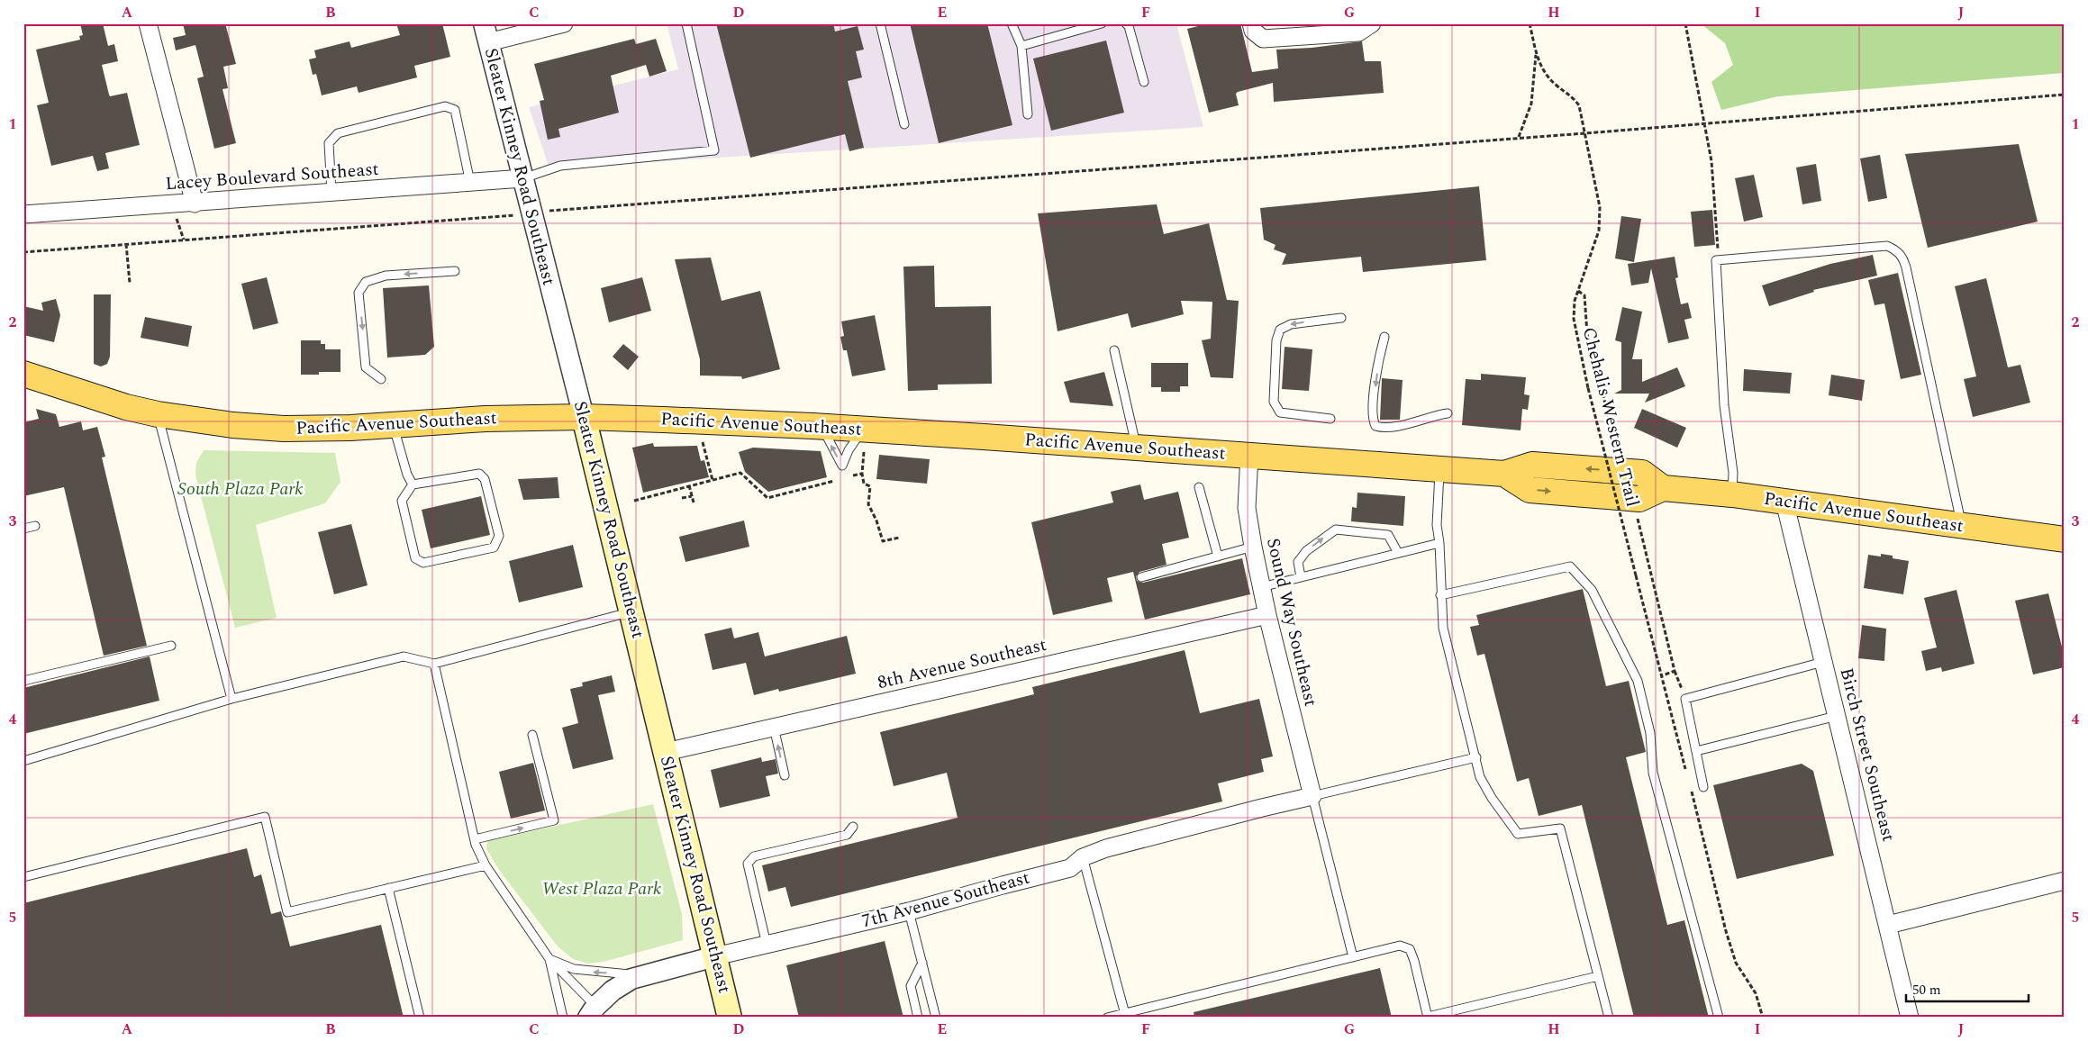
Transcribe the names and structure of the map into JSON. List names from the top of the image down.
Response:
{
  "streets": {
    "main road": ["Sleater Kinney Road Southeast", "Pacific Avenue Southeast"],
    "street": [
      "Lacey Boulevard Southeast",
      "Sound Way Southeast",
      "8th Avenue Southeast",
      "Birch Street Southeast",
      "7th Avenue Southeast"
    ],
    "path": ["Chehalis Western Trail"]
  },
  "crossings": [
    ["Sleater Kinney Road Southeast", "Lacey Boulevard Southeast"],
    ["Sleater Kinney Road Southeast", "Pacific Avenue Southeast"],
    ["Sleater Kinney Road Southeast", "8th Avenue Southeast"],
    ["Sleater Kinney Road Southeast", "7th Avenue Southeast"],
    ["Pacific Avenue Southeast", "Sound Way Southeast"],
    ["Pacific Avenue Southeast", "Birch Street Southeast"],
    ["Sound Way Southeast", "8th Avenue Southeast"],
    ["Sound Way Southeast", "7th Avenue Southeast"]
  ],
  "parks": ["South Plaza Park", "West Plaza Park"],
  "scale_bar": "50 m",
  "grid": {
    "columns": [
      "A",
      "B",
      "C",
      "D",
      "E",
      "F",
      "G",
      "H",
      "I",
      "J"
    ],
    "rows": [
      "1",
      "2",
      "3",
      "4",
      "5"
    ]
  }
}
